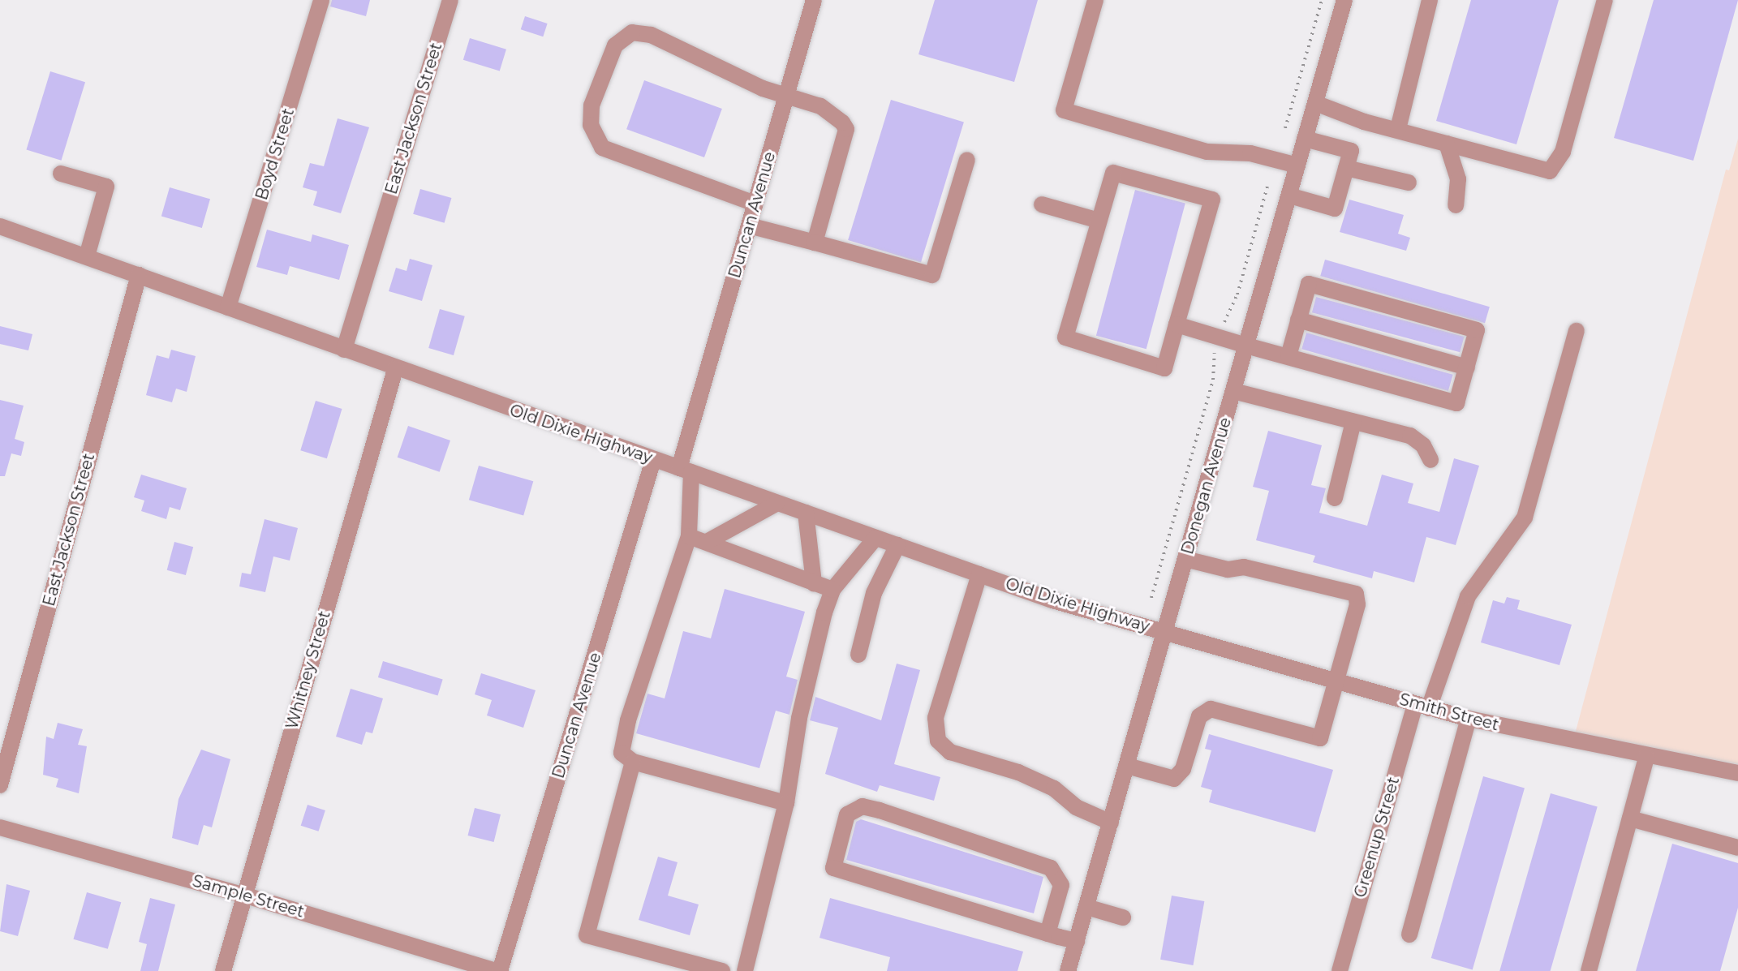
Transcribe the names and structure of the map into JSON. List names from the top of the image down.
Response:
{
  "streets": {
    "street": [
      "East Jackson Street",
      "Boyd Street",
      "Duncan Avenue",
      "Old Dixie Highway",
      "Donegan Avenue",
      "Whitney Street",
      "Smith Street",
      "Greenup Street",
      "Sample Street"
    ]
  },
  "crossings": [
    ["East Jackson Street", "Old Dixie Highway"],
    ["Boyd Street", "Old Dixie Highway"],
    ["Duncan Avenue", "Old Dixie Highway"],
    ["Duncan Avenue", "Sample Street"],
    ["Old Dixie Highway", "Donegan Avenue"],
    ["Old Dixie Highway", "Whitney Street"],
    ["Old Dixie Highway", "Smith Street"],
    ["Donegan Avenue", "Smith Street"],
    ["Whitney Street", "Sample Street"],
    ["Smith Street", "Greenup Street"]
  ]
}
